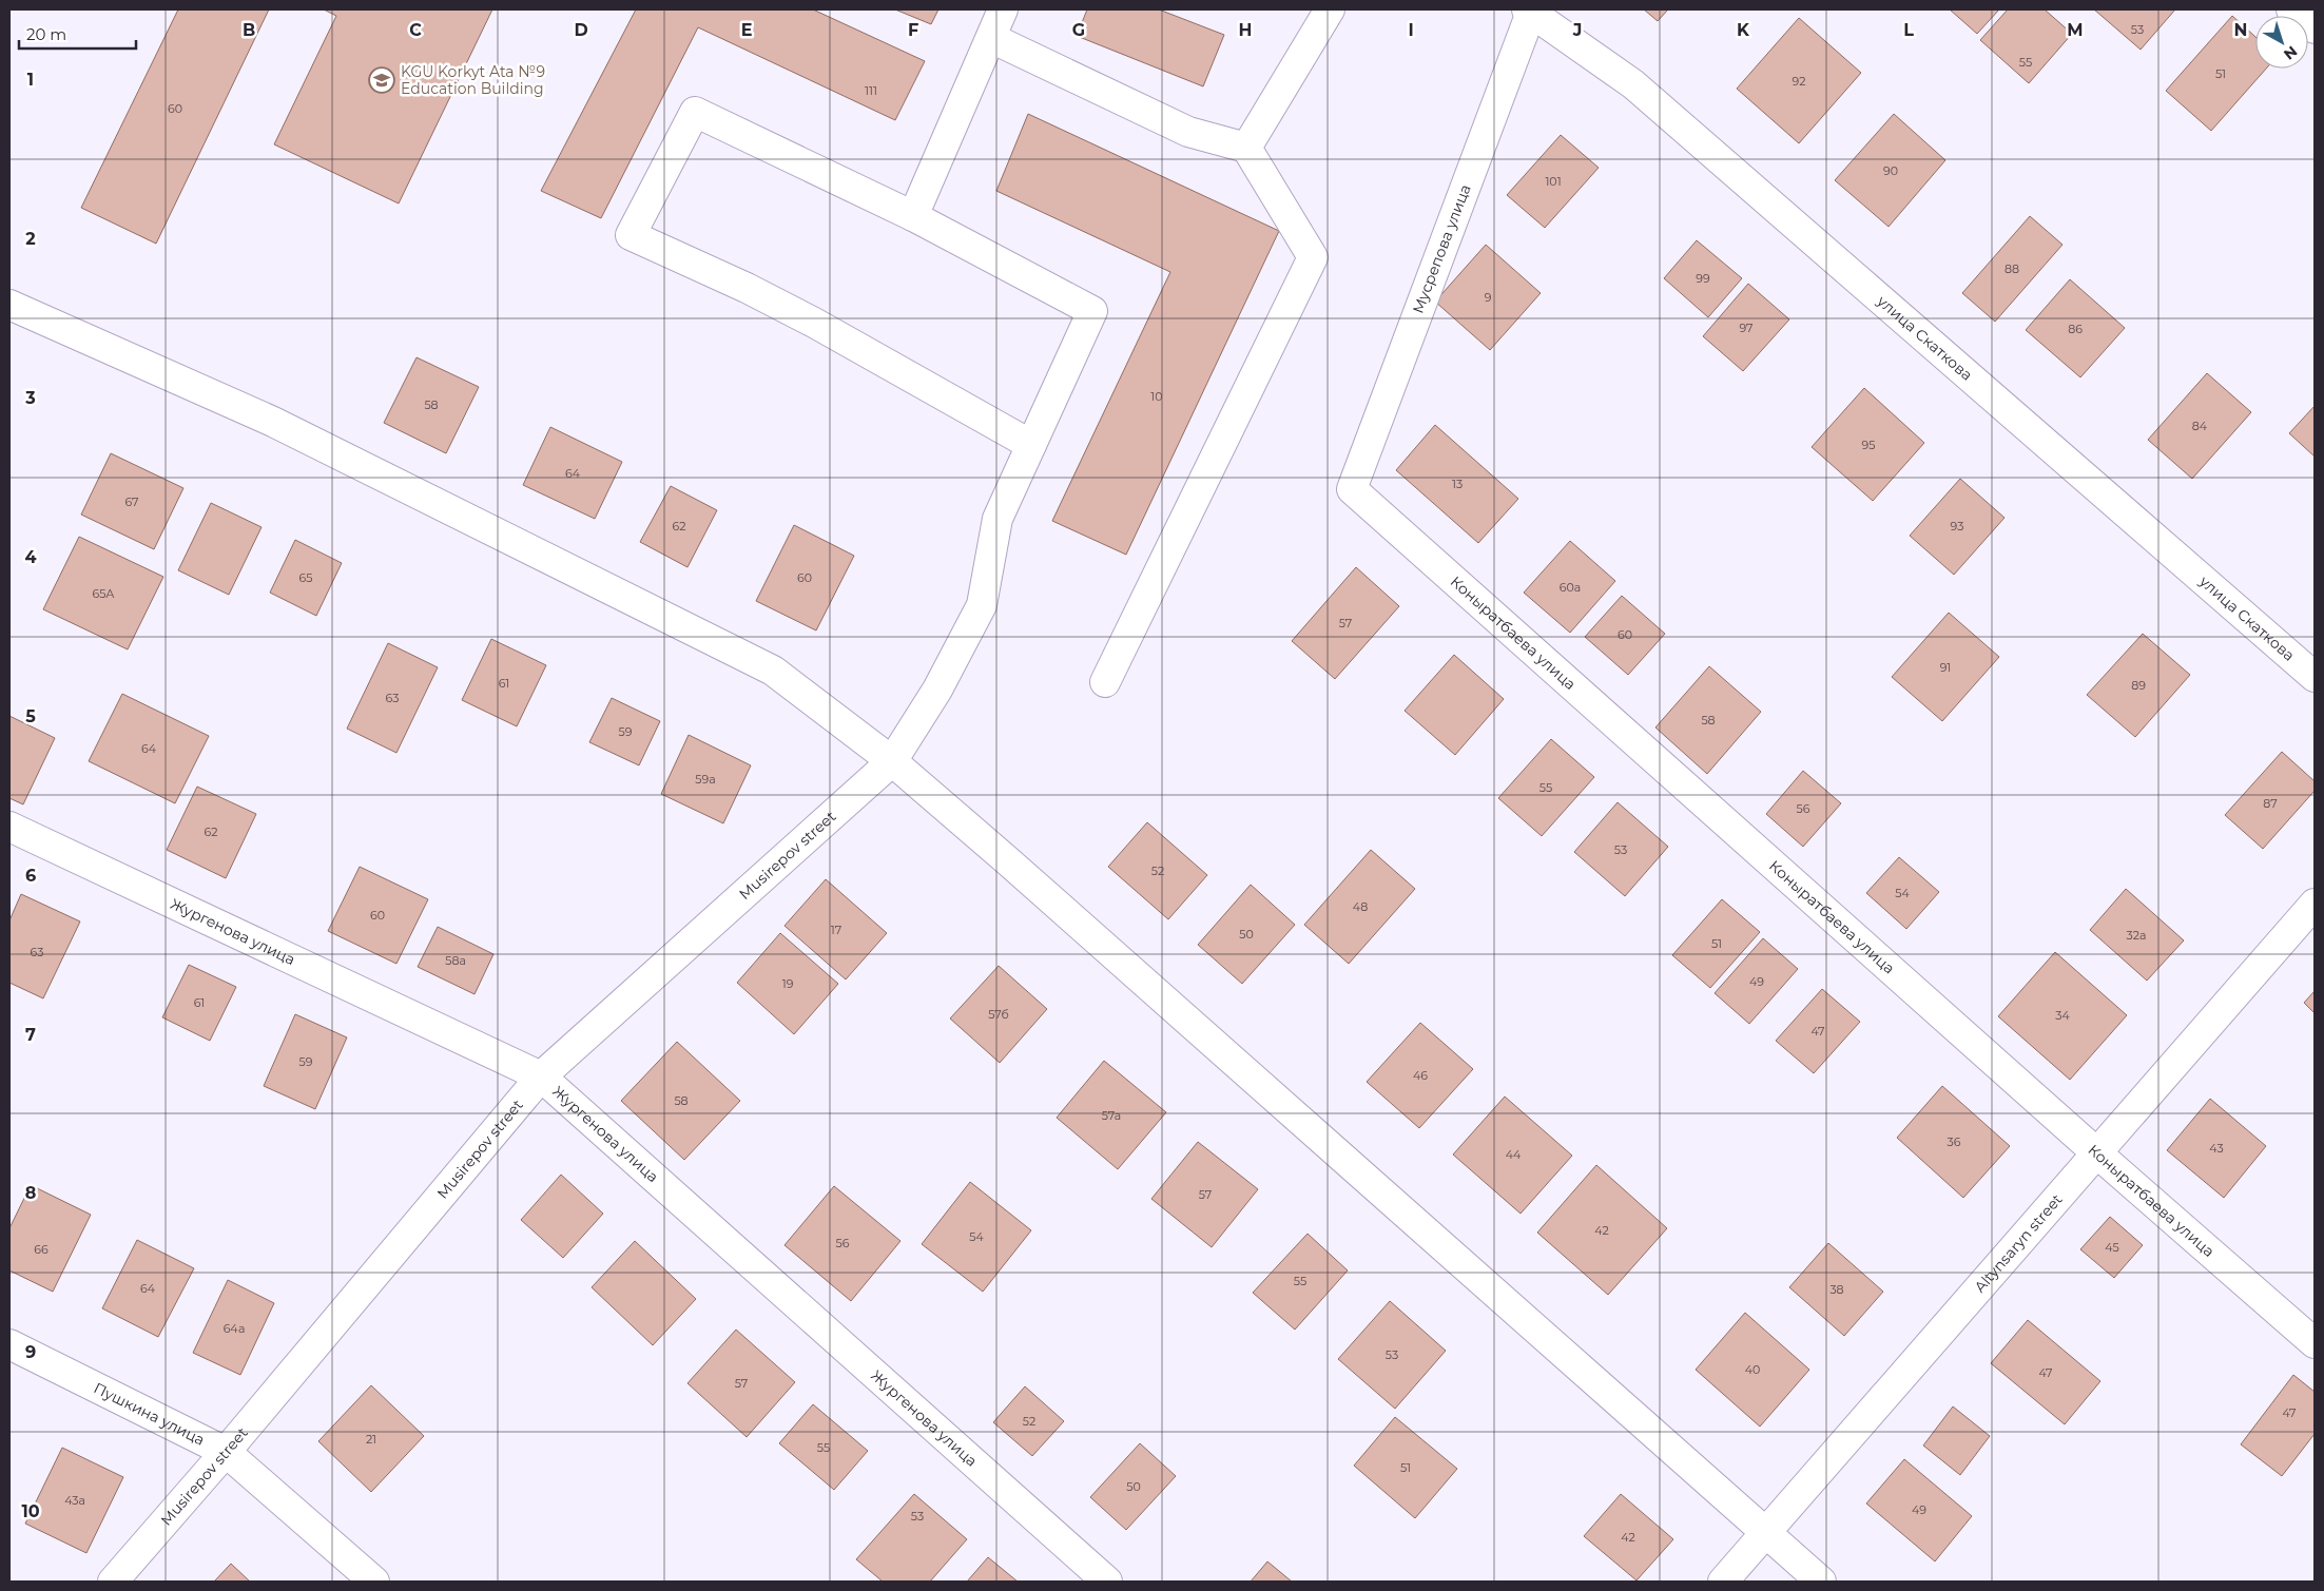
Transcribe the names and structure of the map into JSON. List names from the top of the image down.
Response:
{
  "streets": {
    "street": [
      "Мусрепова улица",
      "улица Скаткова",
      "Коныратбаева улица",
      "Musirepov street",
      "Жургенова улица",
      "Altynsaryn street",
      "Пушкина улица"
    ]
  },
  "crossings": [
    ["Мусрепова улица", "улица Скаткова"],
    ["Мусрепова улица", "Коныратбаева улица"],
    ["Коныратбаева улица", "Altynsaryn street"],
    ["Musirepov street", "Жургенова улица"],
    ["Musirepov street", "Пушкина улица"]
  ],
  "places": {
    "school or university": ["KGU Korkyt Ata №9 Education Building"]
  },
  "house_numbers": [
    "53",
    "55",
    "51",
    "92",
    "111",
    "60",
    "90",
    "101",
    "88",
    "99",
    "9",
    "97",
    "86",
    "10",
    "58",
    "84",
    "95",
    "64",
    "13",
    "67",
    "62",
    "93",
    "65",
    "60",
    "60а",
    "65А",
    "57",
    "60",
    "91",
    "61",
    "89",
    "63",
    "58",
    "59",
    "64",
    "59а",
    "55",
    "87",
    "56",
    "62",
    "53",
    "52",
    "54",
    "48",
    "60",
    "17",
    "50",
    "32а",
    "51",
    "63",
    "58а",
    "49",
    "19",
    "61",
    "57б",
    "34",
    "47",
    "59",
    "46",
    "58",
    "57а",
    "36",
    "43",
    "44",
    "57",
    "42",
    "54",
    "56",
    "45",
    "66",
    "55",
    "64",
    "38",
    "64а",
    "53",
    "40",
    "47",
    "57",
    "47",
    "52",
    "21",
    "55",
    "51",
    "50",
    "43а",
    "49",
    "53",
    "42"
  ],
  "scale_bar": "20 m",
  "north": "bottom right",
  "grid": {
    "columns": [
      "B",
      "C",
      "D",
      "E",
      "F",
      "G",
      "H",
      "I",
      "J",
      "K",
      "L",
      "M",
      "N"
    ],
    "rows": [
      "1",
      "2",
      "3",
      "4",
      "5",
      "6",
      "7",
      "8",
      "9",
      "10"
    ]
  }
}
